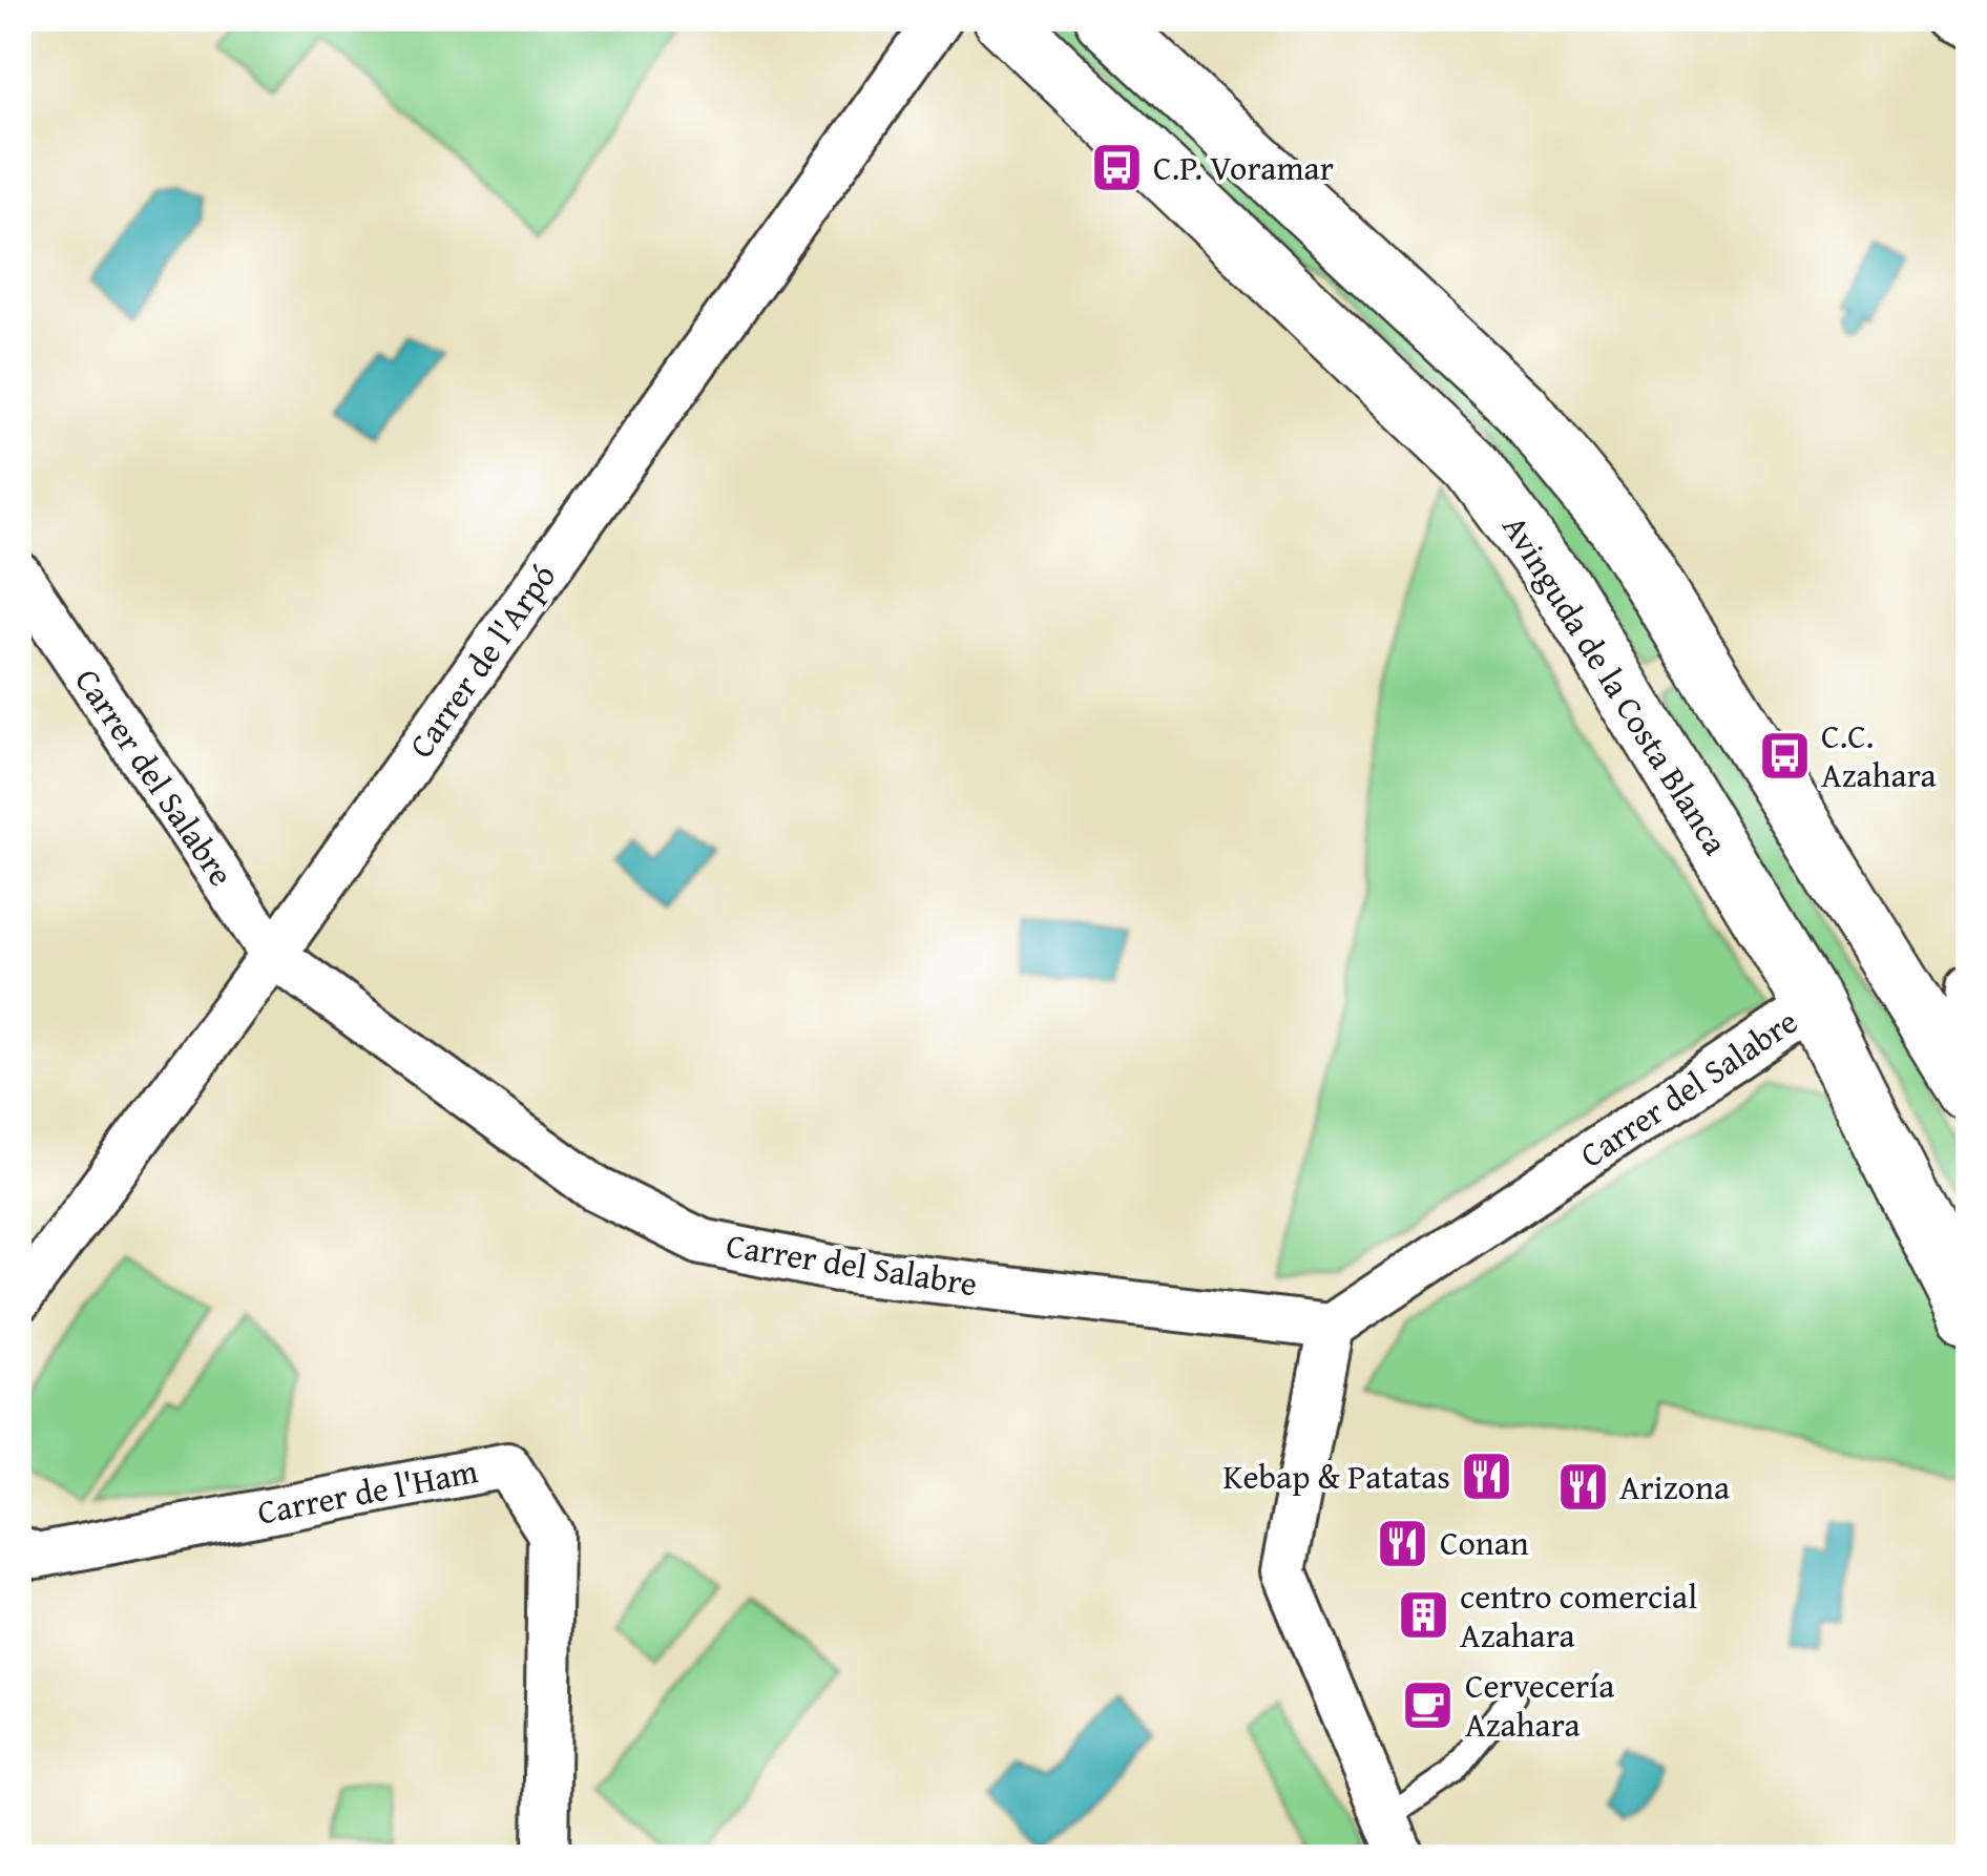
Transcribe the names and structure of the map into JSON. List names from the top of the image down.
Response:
{
  "streets": {
    "street": [
      "Carrer de l'Arpó",
      "Avinguda de la Costa Blanca",
      "Carrer del Salabre",
      "Carrer de l'Ham"
    ]
  },
  "crossings": [
    ["Carrer de l'Arpó", "Carrer del Salabre"],
    ["Avinguda de la Costa Blanca", "Carrer del Salabre"]
  ],
  "places": {
    "bus stop": ["C.P. Voramar", "C.C. Azahara"],
    "restaurant": ["Kebap & Patatas", "Arizona", "Conan"],
    "building": ["centro comercial Azahara"],
    "cafe": ["Cervecería Azahara"]
  }
}
